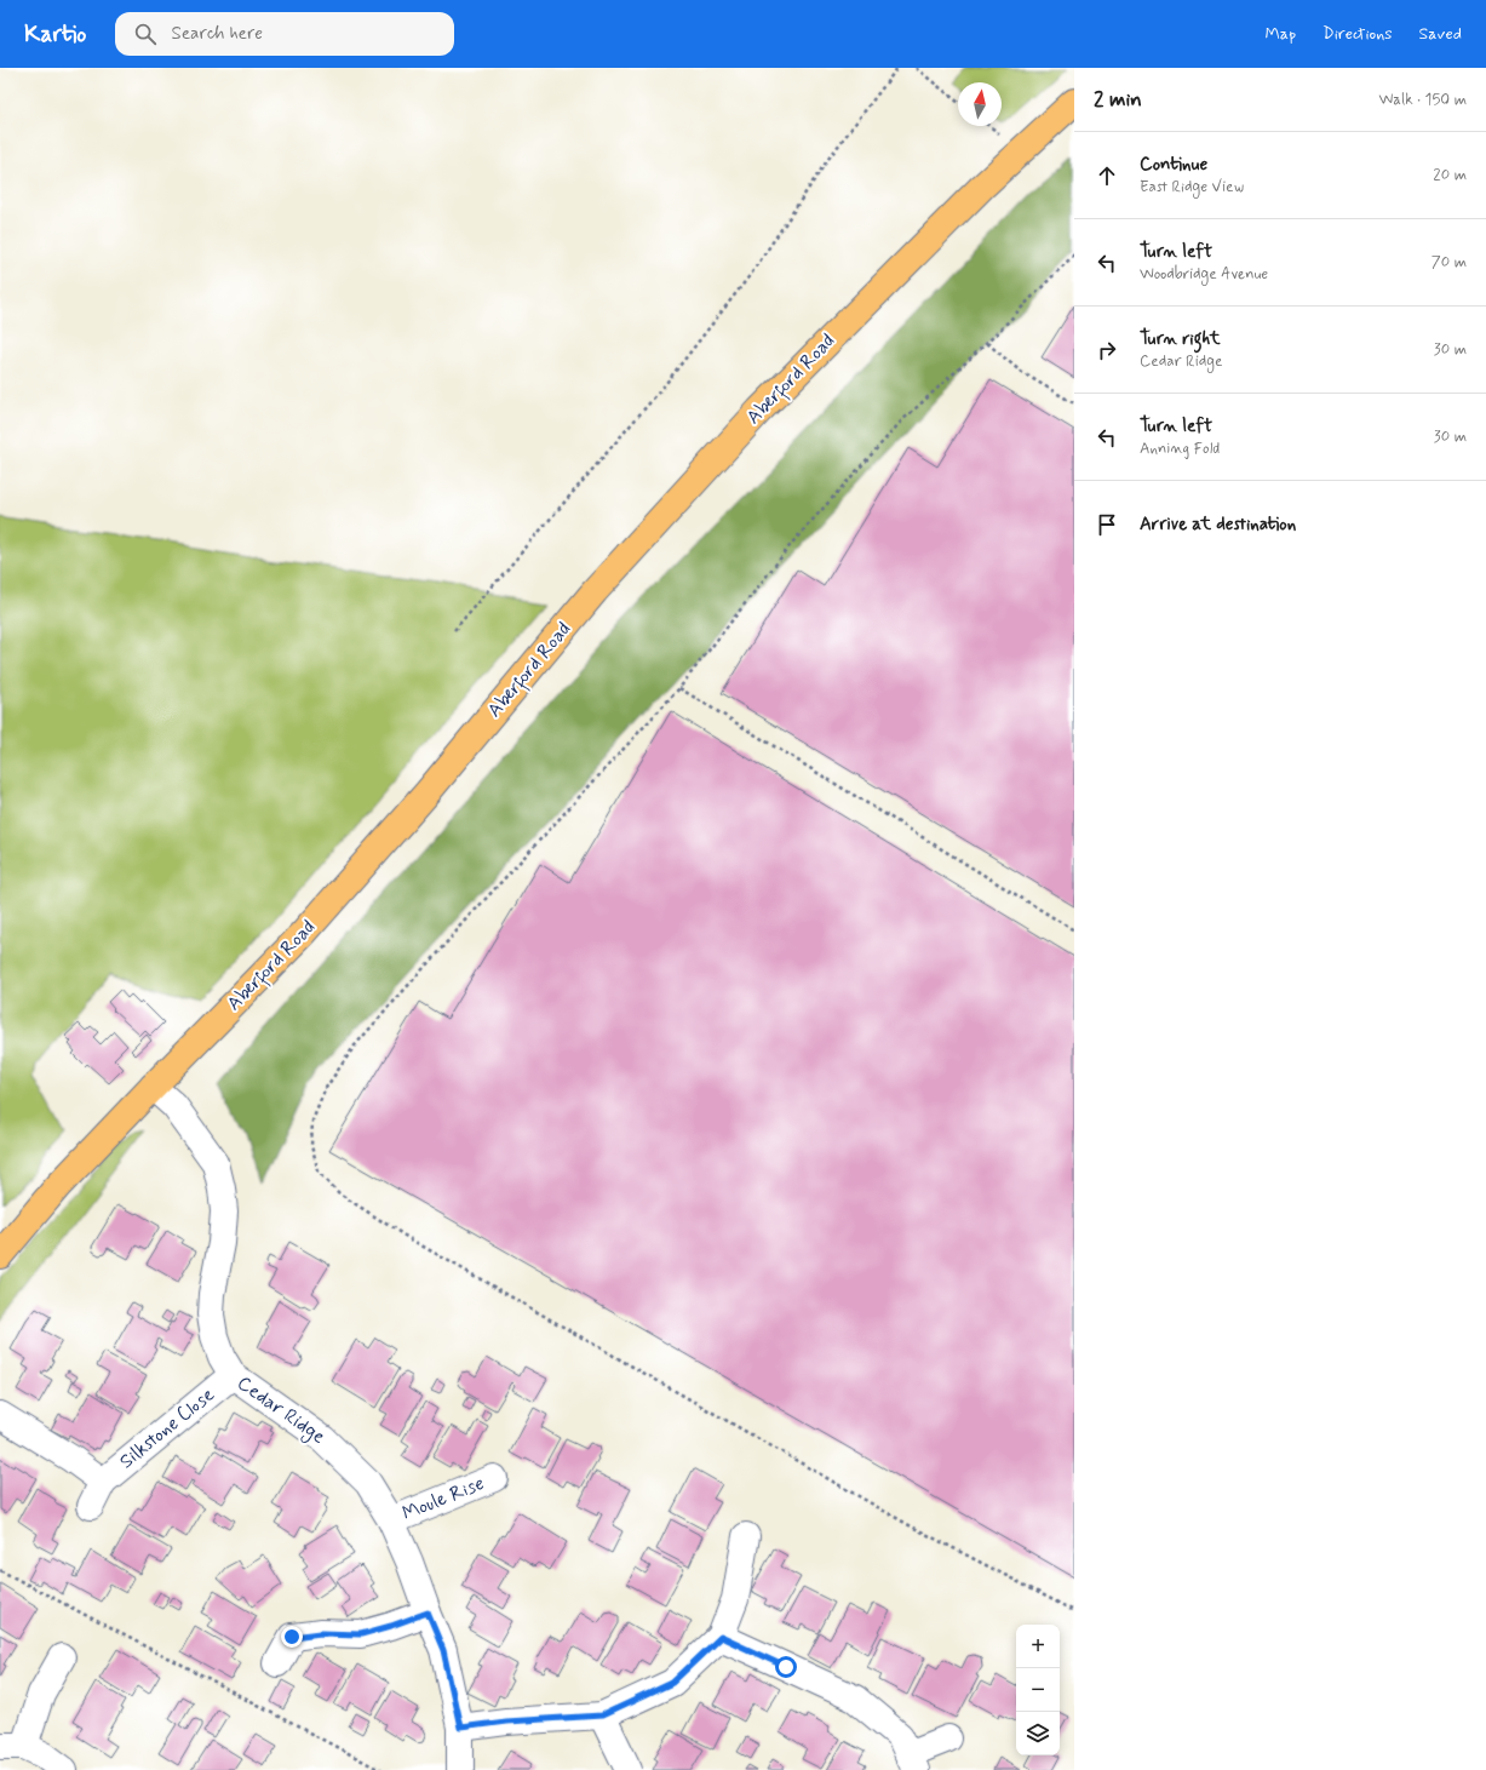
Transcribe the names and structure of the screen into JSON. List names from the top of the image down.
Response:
{
  "streets": {
    "main road": ["Aberford Road"],
    "street": ["Cedar Ridge", "Silkstone Close", "Moule Rise"]
  },
  "crossings": [
    ["Aberford Road", "Cedar Ridge"],
    ["Cedar Ridge", "Silkstone Close"],
    ["Cedar Ridge", "Moule Rise"]
  ],
  "north": "top",
  "page": {
    "header": "Kartio",
    "search": "Search here",
    "nav": ["Map", "Directions", "Saved"],
    "heading": ["2 min", "Walk · 150 m"],
    "list": [
      ["Continue", "East Ridge View", "20 m"],
      ["Turn left", "Woodbridge Avenue", "70 m"],
      ["Turn right", "Cedar Ridge", "30 m"],
      ["Turn left", "Anning Fold", "30 m"],
      "Arrive at destination"
    ],
    "map_buttons": ["+", "−"]
  }
}
